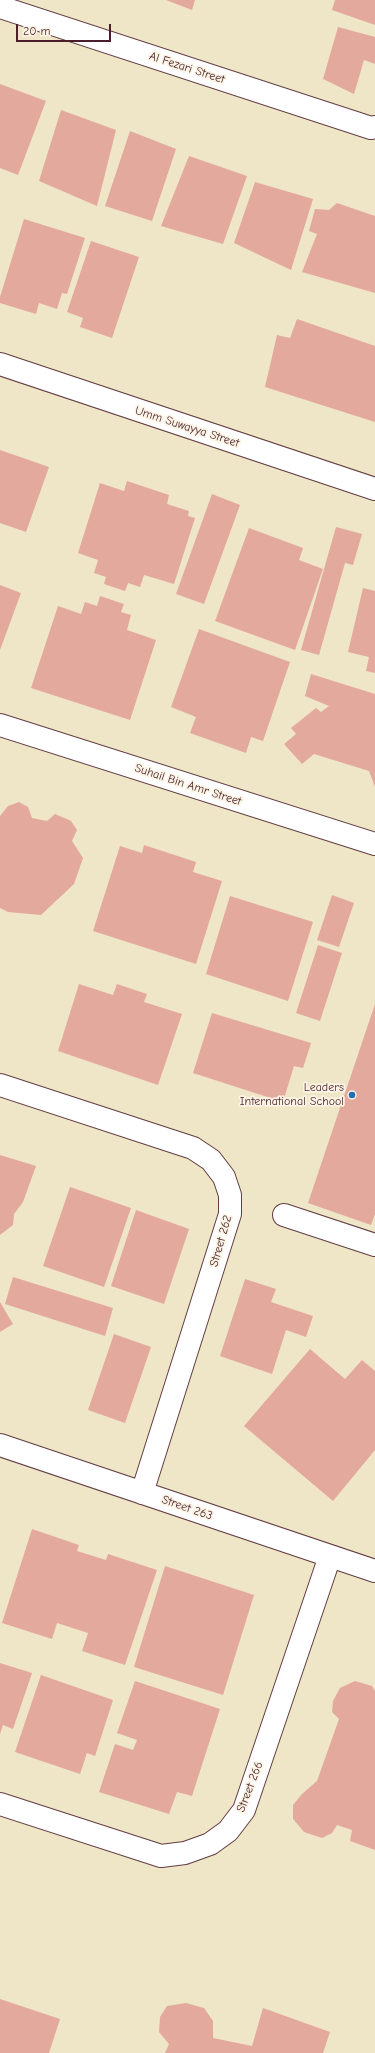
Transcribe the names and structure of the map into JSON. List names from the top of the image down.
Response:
{
  "streets": {
    "street": [
      "Al Fezari Street",
      "Umm Suwayya Street",
      "Suhail Bin Amr Street",
      "Street 262",
      "Street 263",
      "Street 266"
    ]
  },
  "crossings": [
    ["Street 262", "Street 263"],
    ["Street 263", "Street 266"]
  ],
  "places": ["Leaders International School"],
  "scale_bar": "20 m"
}
